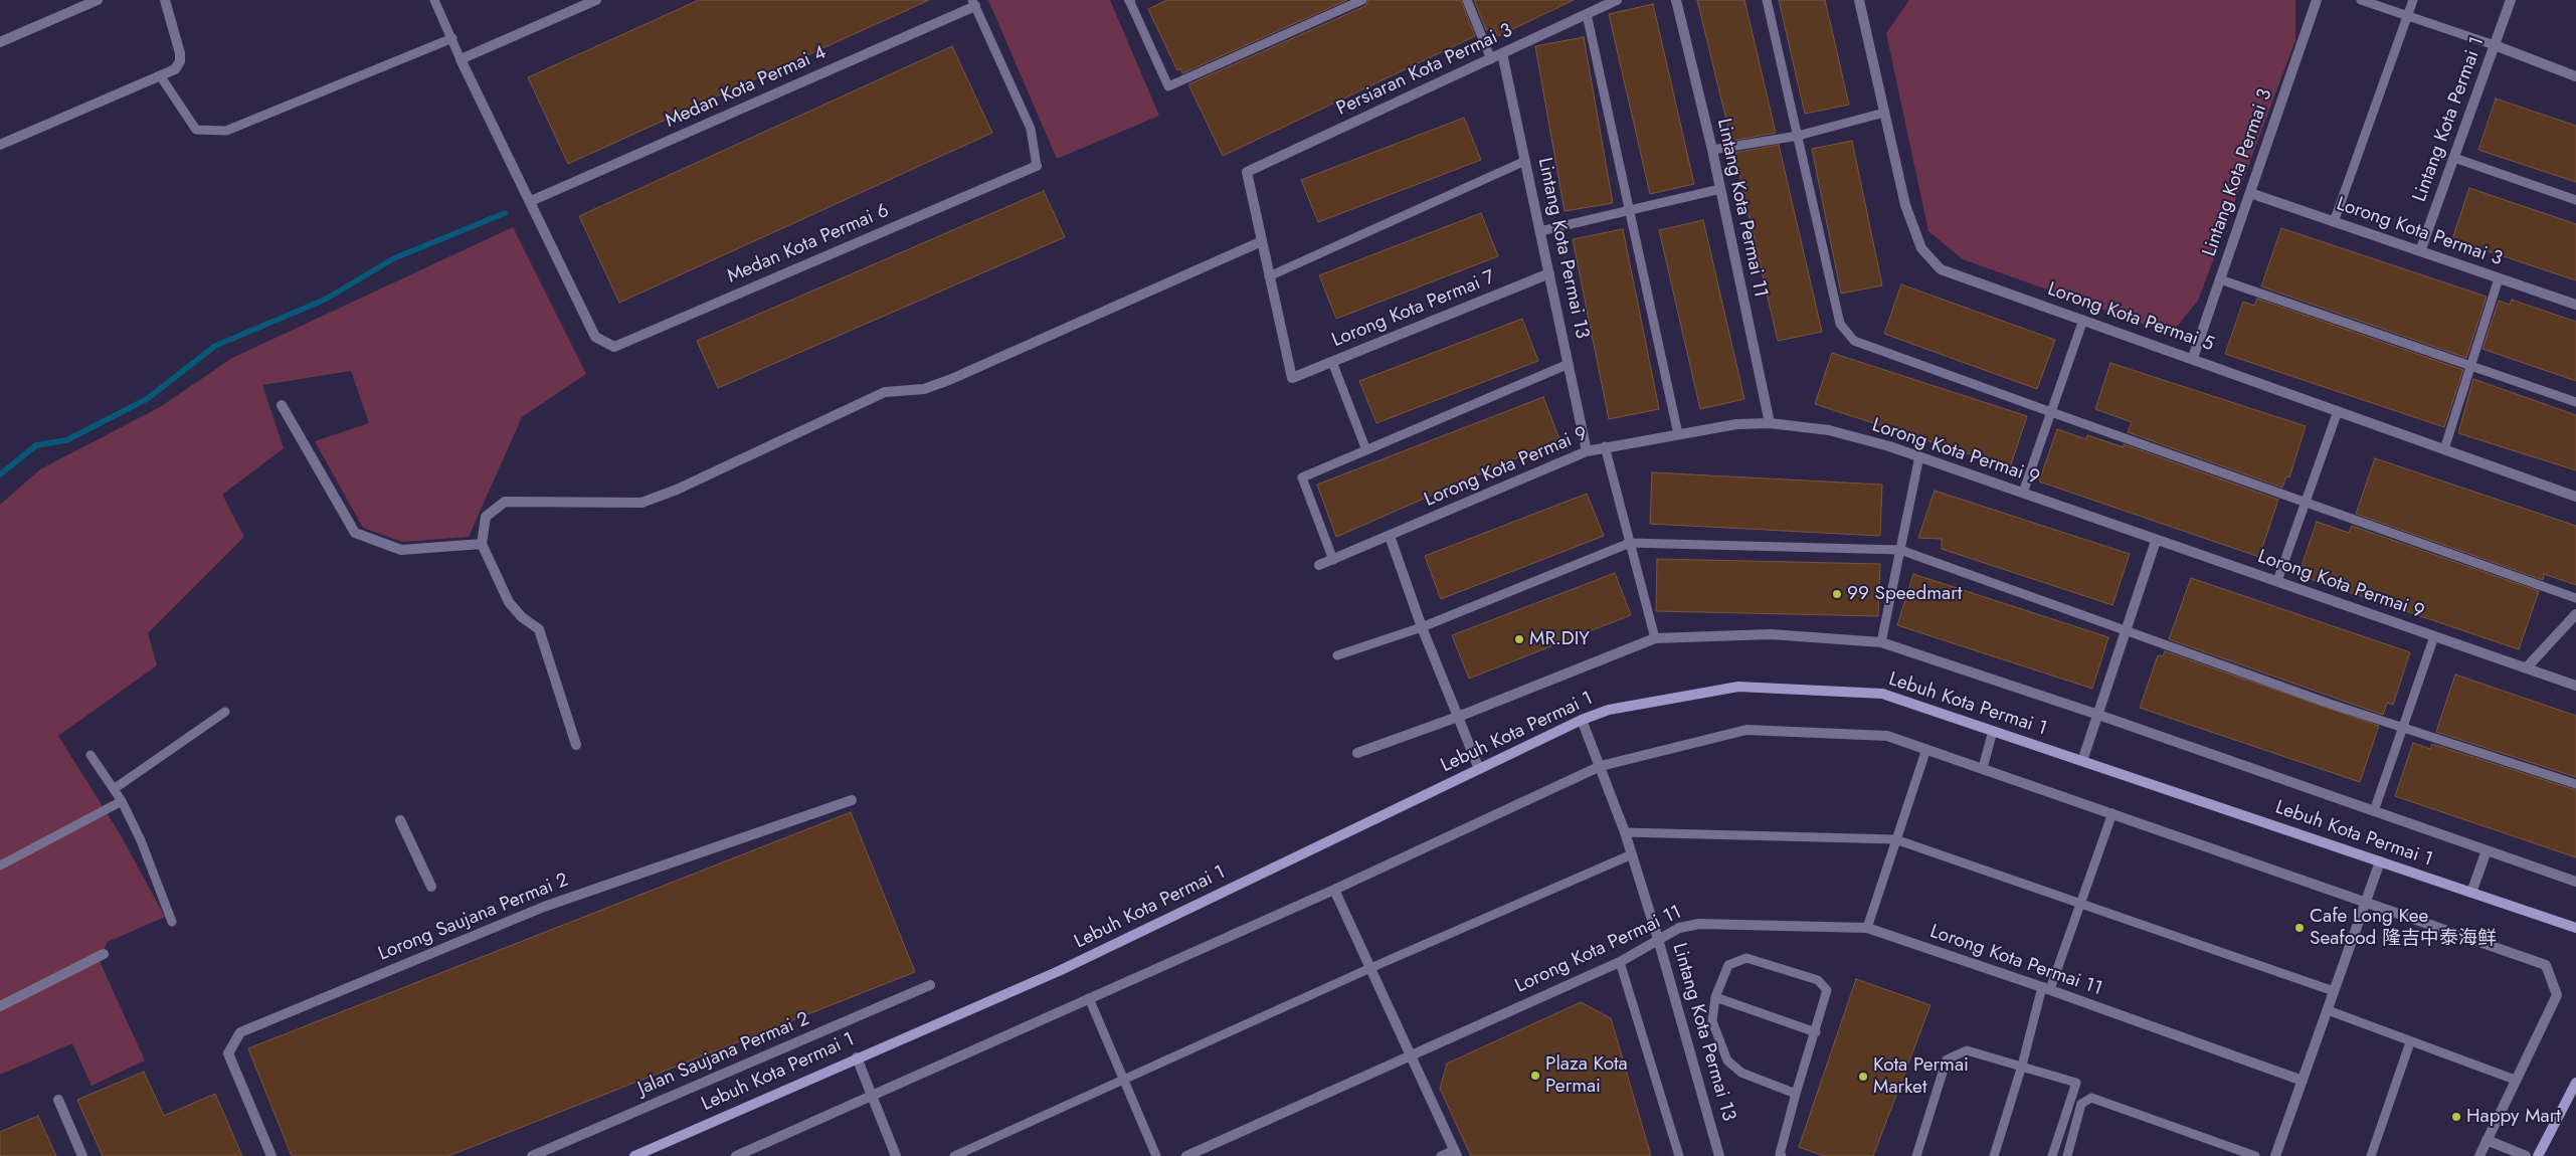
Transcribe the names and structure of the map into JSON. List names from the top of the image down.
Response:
{
  "streets": {
    "street": [
      "Persiaran Kota Permai 3",
      "Medan Kota Permai 4",
      "Lintang Kota Permai 1",
      "Lintang Kota Permai 3",
      "Lintang Kota Permai 11",
      "Lorong Kota Permai 3",
      "Medan Kota Permai 6",
      "Lintang Kota Permai 13",
      "Lorong Kota Permai 7",
      "Lorong Kota Permai 5",
      "Lorong Kota Permai 9",
      "Lebuh Kota Permai 1",
      "Lorong Saujana Permai 2",
      "Lorong Kota Permai 11",
      "Jalan Saujana Permai 2"
    ]
  },
  "crossings": [
    ["Persiaran Kota Permai 3", "Lintang Kota Permai 13"],
    ["Medan Kota Permai 4", "Medan Kota Permai 6"],
    ["Lintang Kota Permai 1", "Lorong Kota Permai 3"],
    ["Lintang Kota Permai 3", "Lorong Kota Permai 3"],
    ["Lintang Kota Permai 3", "Lorong Kota Permai 5"],
    ["Lintang Kota Permai 11", "Lorong Kota Permai 9"],
    ["Lintang Kota Permai 13", "Lorong Kota Permai 7"],
    ["Lintang Kota Permai 13", "Lorong Kota Permai 9"],
    ["Lintang Kota Permai 13", "Lebuh Kota Permai 1"],
    ["Lintang Kota Permai 13", "Lorong Kota Permai 11"]
  ],
  "places": [
    "99 Speedmart",
    "MR.DIY",
    "Cafe Long Kee Seafood 隆吉中泰海鲜",
    "Plaza Kota Permai",
    "Kota Permai Market",
    "Happy Mart"
  ]
}
